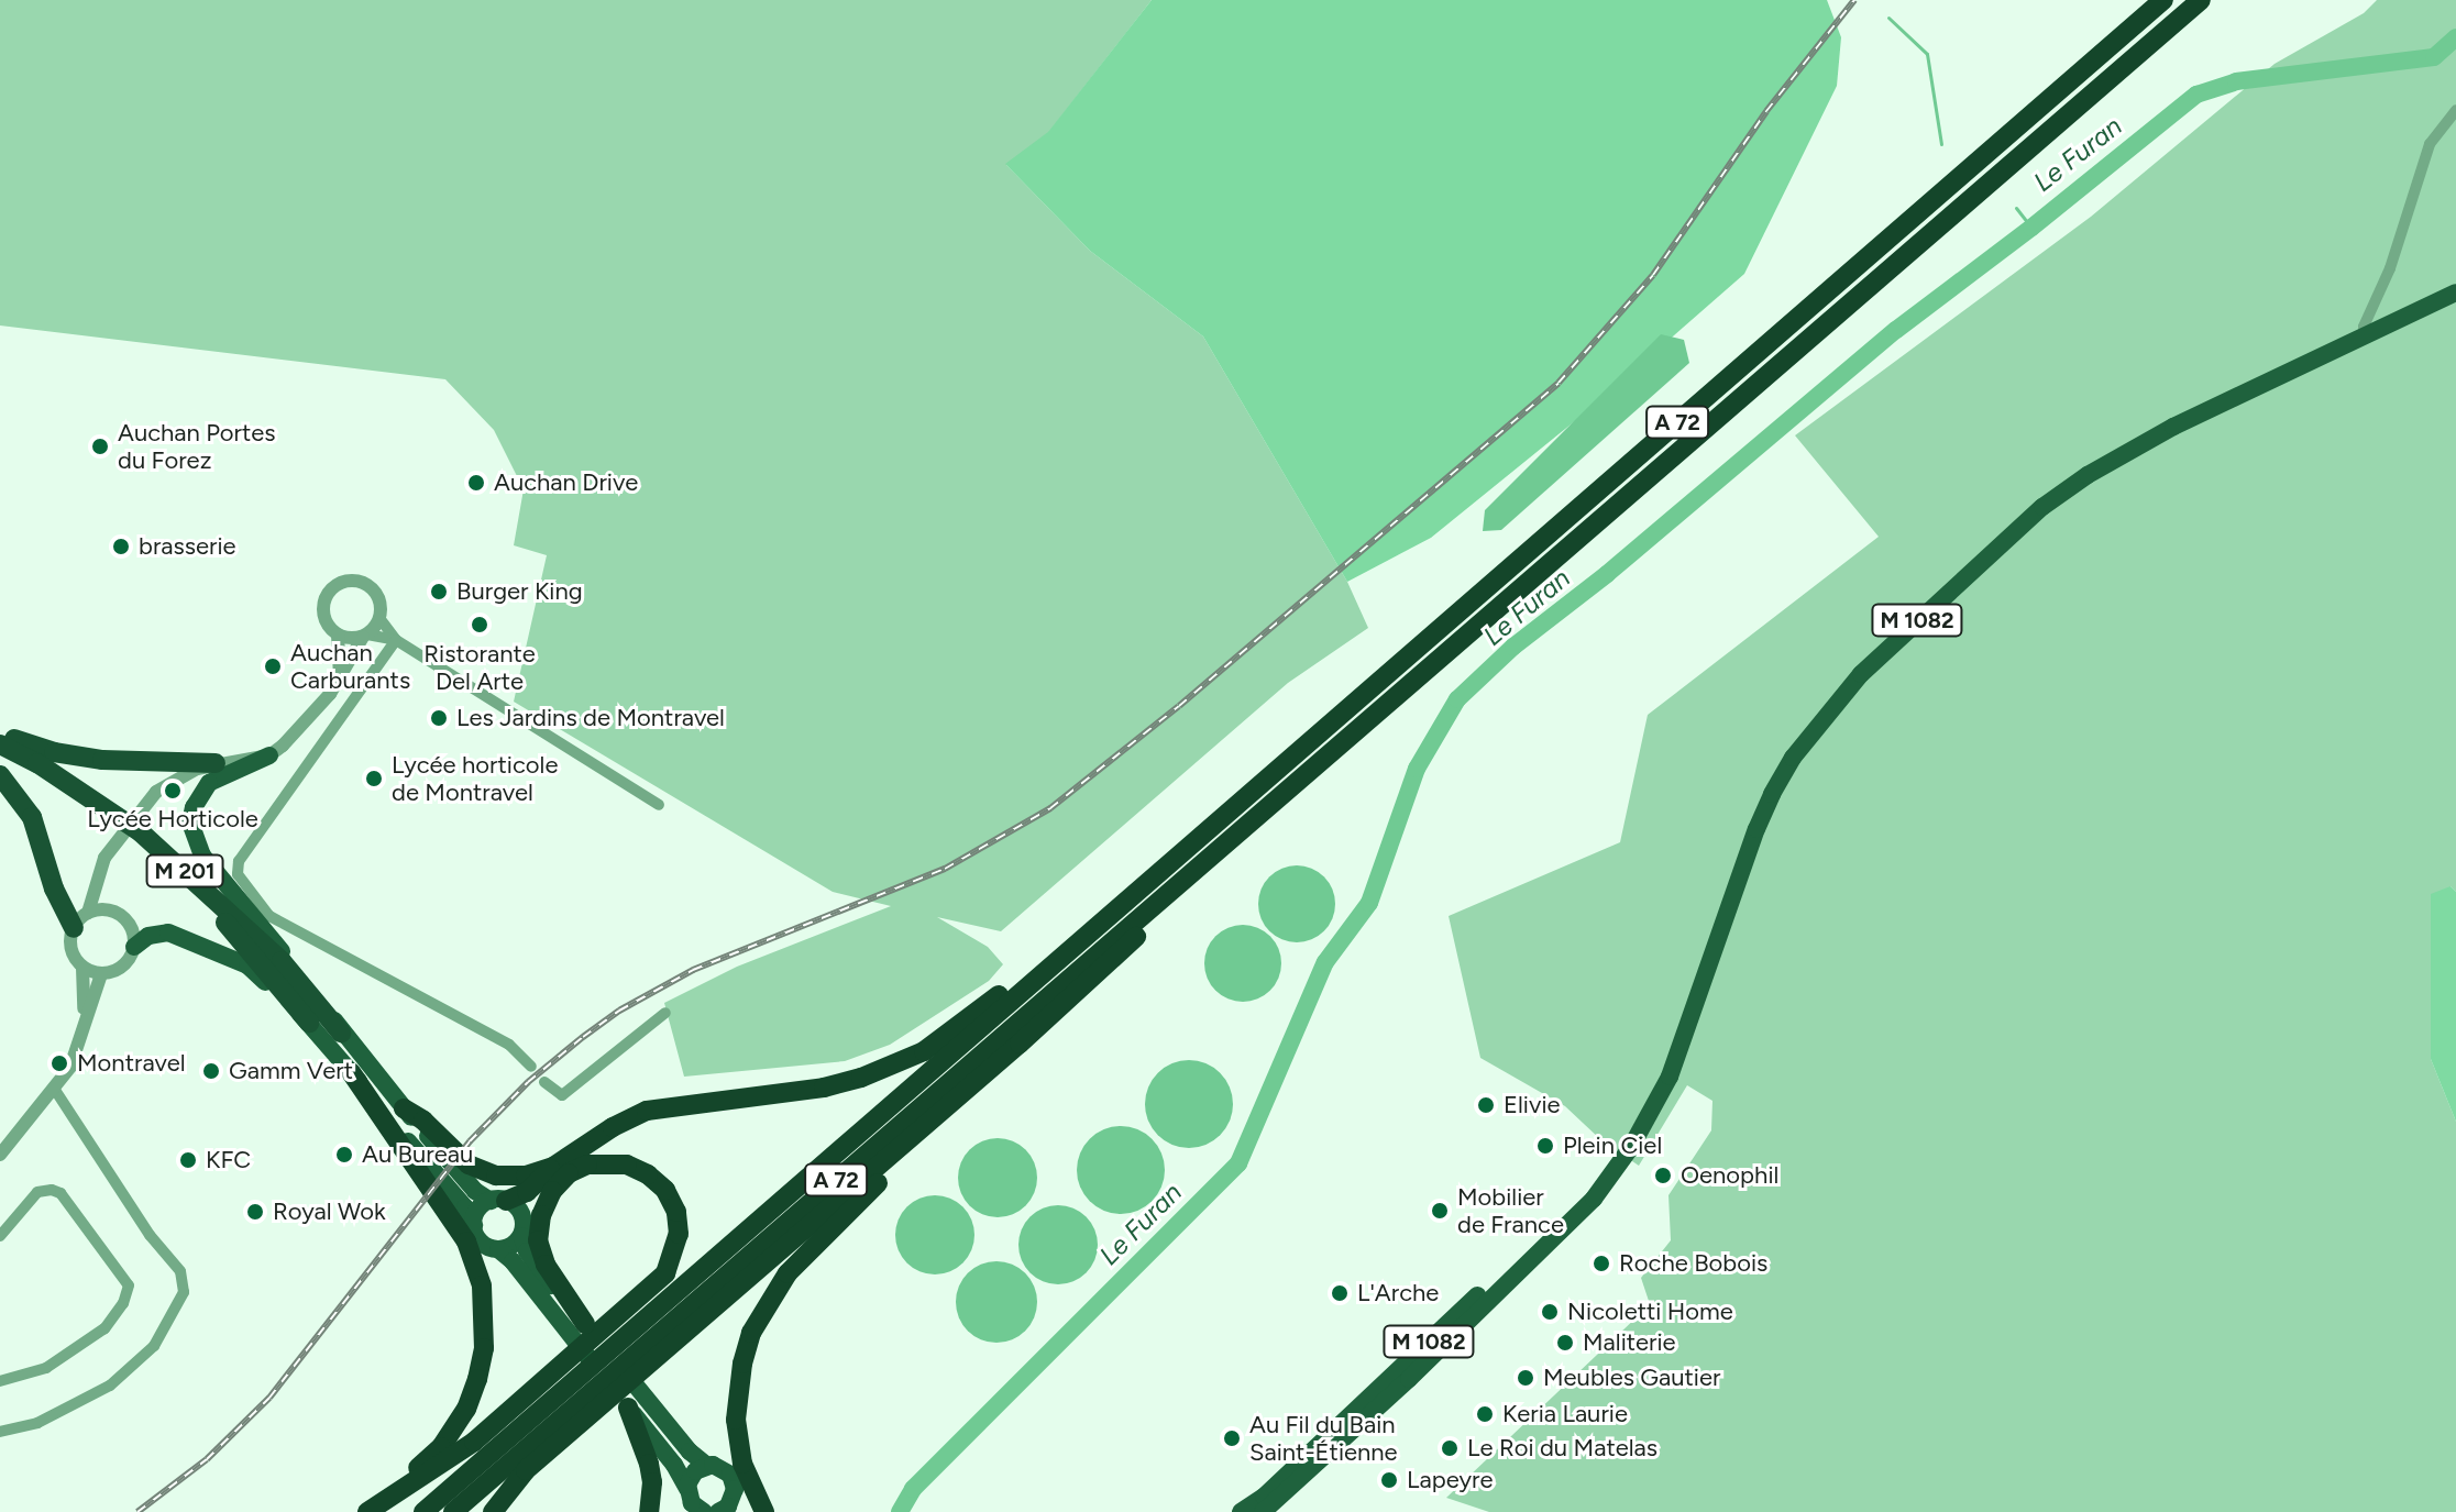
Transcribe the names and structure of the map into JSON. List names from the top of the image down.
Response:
{
  "streets": {
    "highway": ["A 72", "M 201"],
    "main road": ["M 1082"]
  },
  "water": ["Le Furan"],
  "places": [
    "Auchan Portes du Forez",
    "Auchan Drive",
    "brasserie",
    "Burger King",
    "Ristorante Del Arte",
    "Auchan Carburants",
    "Les Jardins de Montravel",
    "Lycée horticole de Montravel",
    "Lycée Horticole",
    "Montravel",
    "Gamm Vert",
    "Elivie",
    "Plein Ciel",
    "Au Bureau",
    "KFC",
    "Oenophil",
    "Mobilier de France",
    "Royal Wok",
    "Roche Bobois",
    "L'Arche",
    "Nicoletti Home",
    "Maliterie",
    "Meubles Gautier",
    "Keria Laurie",
    "Au Fil du Bain Saint-Étienne",
    "Le Roi du Matelas",
    "Lapeyre"
  ]
}
